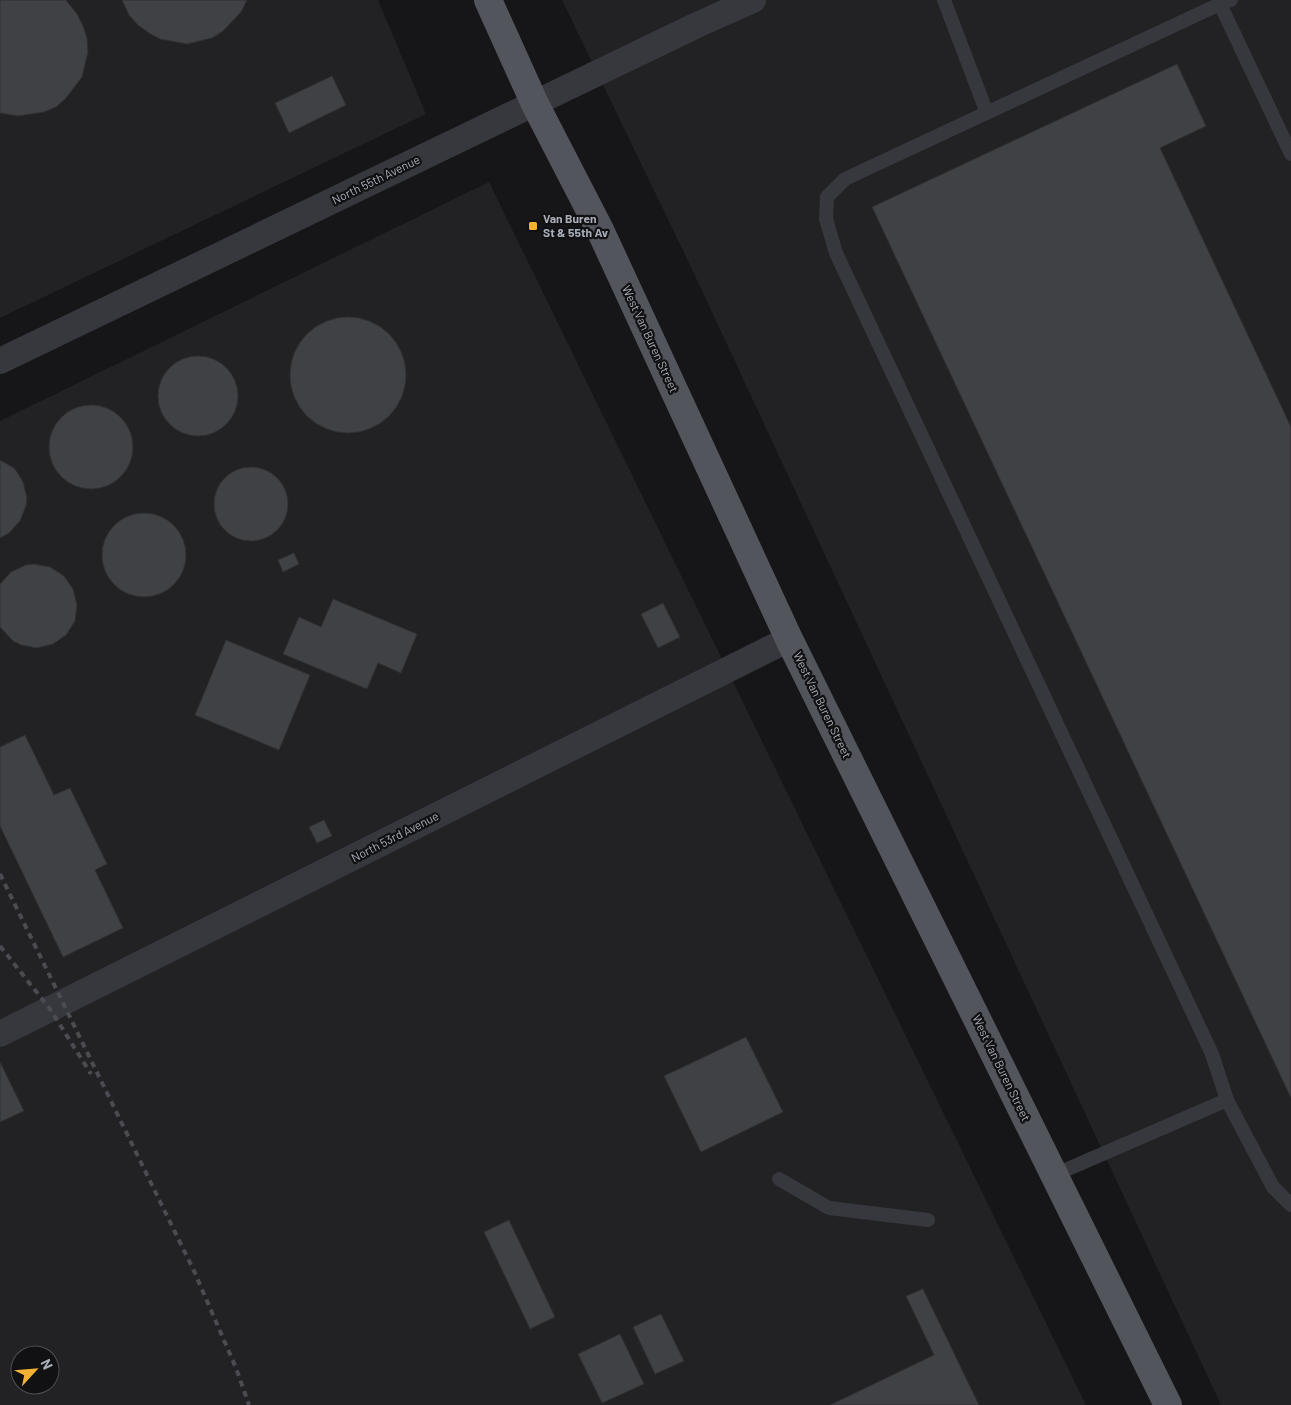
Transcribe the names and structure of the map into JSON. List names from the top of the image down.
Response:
{
  "streets": {
    "main road": ["West Van Buren Street"],
    "street": ["North 55th Avenue", "North 53rd Avenue"]
  },
  "crossings": [
    ["North 55th Avenue", "West Van Buren Street"],
    ["West Van Buren Street", "North 53rd Avenue"]
  ],
  "places": {
    "transit": ["Van Buren St & 55th Av"]
  },
  "north": "top right"
}
